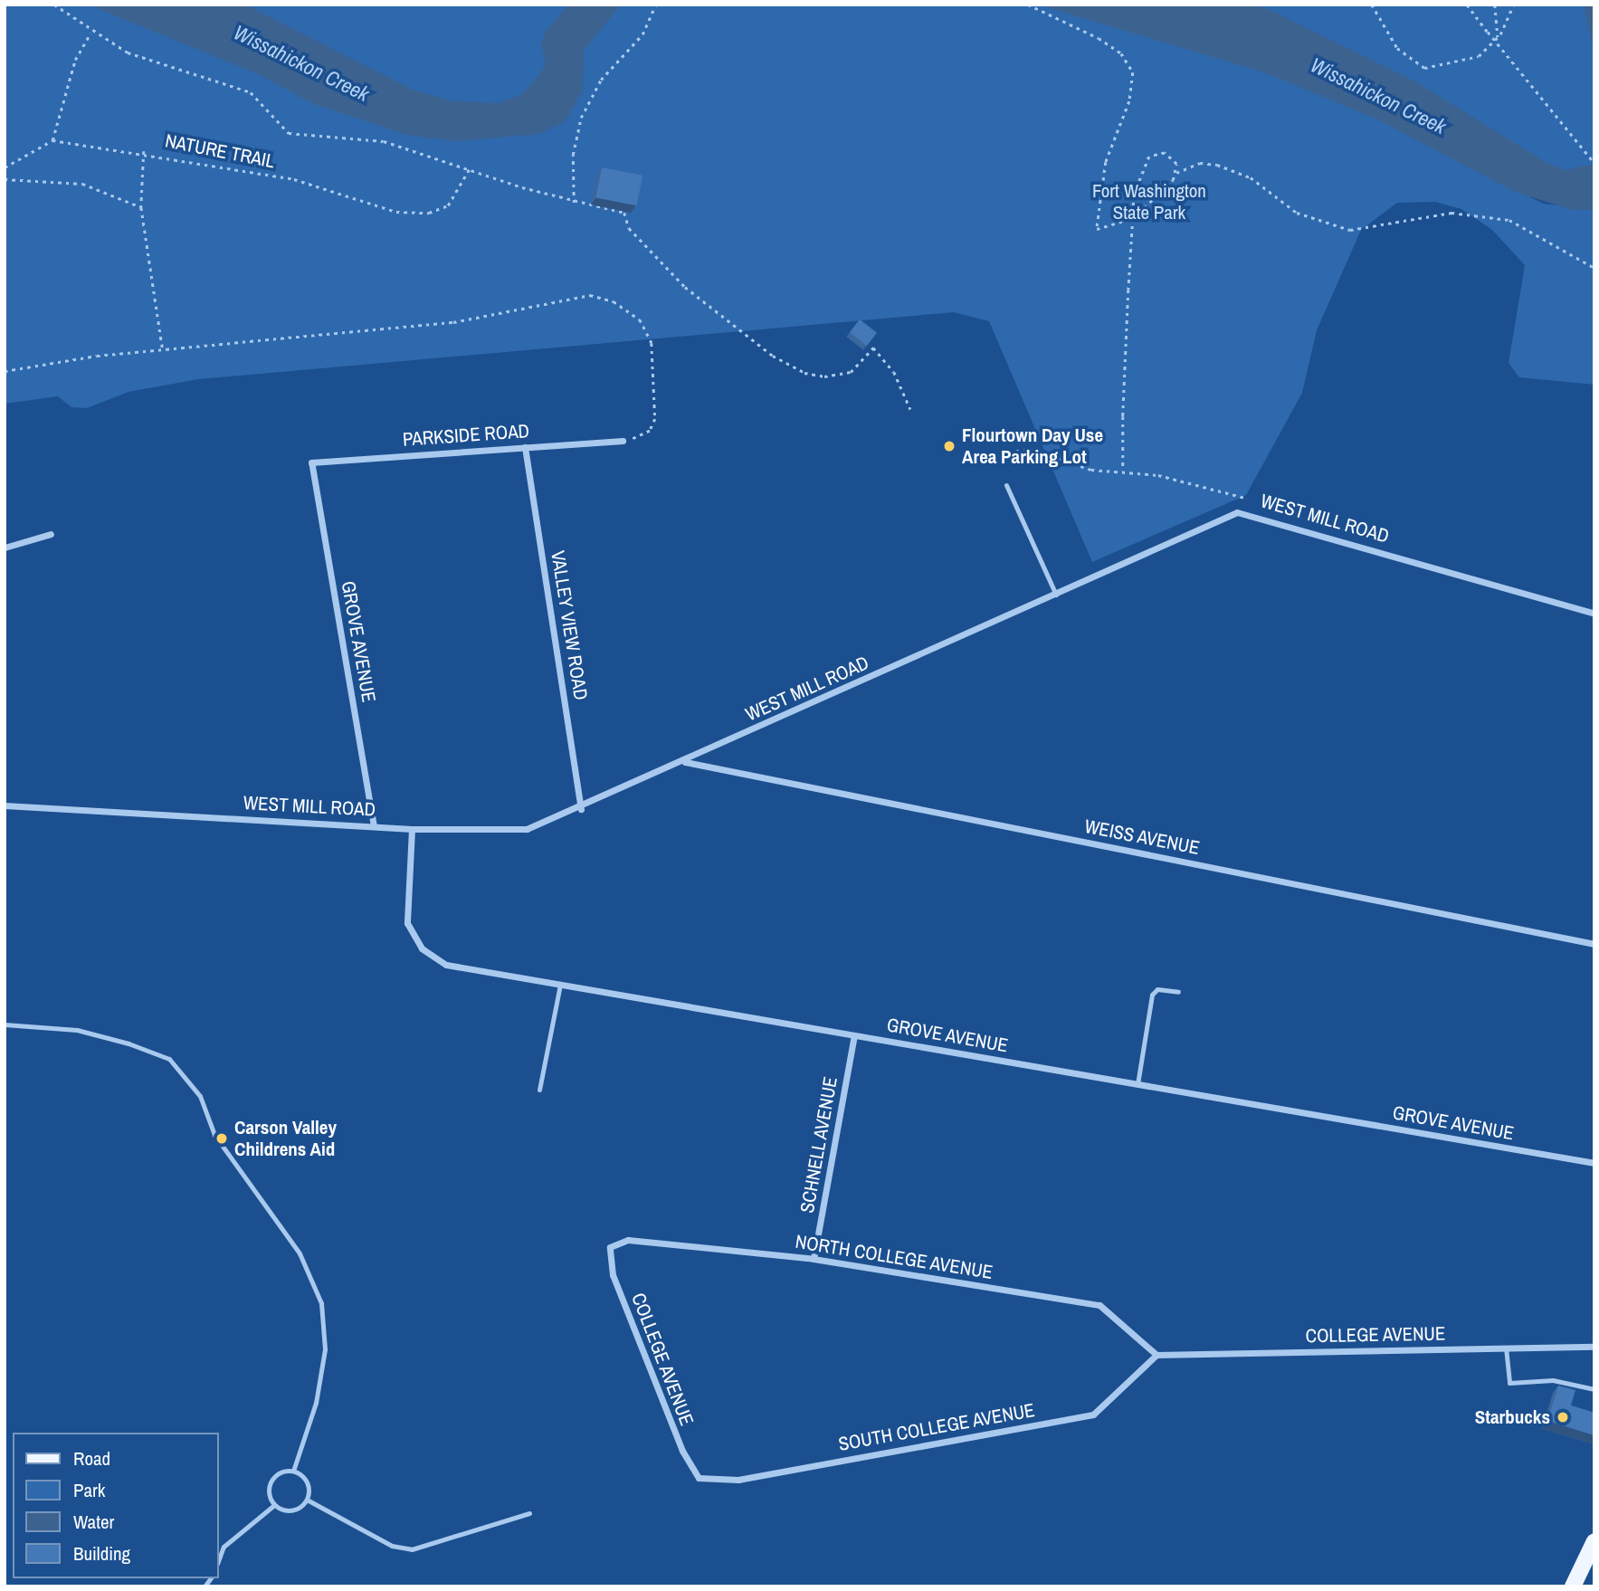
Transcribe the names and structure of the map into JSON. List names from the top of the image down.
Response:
{
  "streets": {
    "street": [
      "PARKSIDE ROAD",
      "WEST MILL ROAD",
      "VALLEY VIEW ROAD",
      "GROVE AVENUE",
      "WEISS AVENUE",
      "SCHNELL AVENUE",
      "NORTH COLLEGE AVENUE",
      "COLLEGE AVENUE",
      "SOUTH COLLEGE AVENUE"
    ],
    "path": ["NATURE TRAIL"]
  },
  "crossings": [
    ["PARKSIDE ROAD", "VALLEY VIEW ROAD"],
    ["PARKSIDE ROAD", "GROVE AVENUE"],
    ["WEST MILL ROAD", "VALLEY VIEW ROAD"],
    ["WEST MILL ROAD", "GROVE AVENUE"],
    ["WEST MILL ROAD", "WEISS AVENUE"],
    ["GROVE AVENUE", "SCHNELL AVENUE"],
    ["SCHNELL AVENUE", "NORTH COLLEGE AVENUE"],
    ["NORTH COLLEGE AVENUE", "COLLEGE AVENUE"],
    ["NORTH COLLEGE AVENUE", "SOUTH COLLEGE AVENUE"],
    ["COLLEGE AVENUE", "SOUTH COLLEGE AVENUE"]
  ],
  "water": ["Wissahickon Creek"],
  "parks": ["Fort Washington State Park"],
  "places": ["Flourtown Day Use Area Parking Lot", "Carson Valley Childrens Aid", "Starbucks"],
  "legend": [
    "Road",
    "Park",
    "Water",
    "Building"
  ]
}
